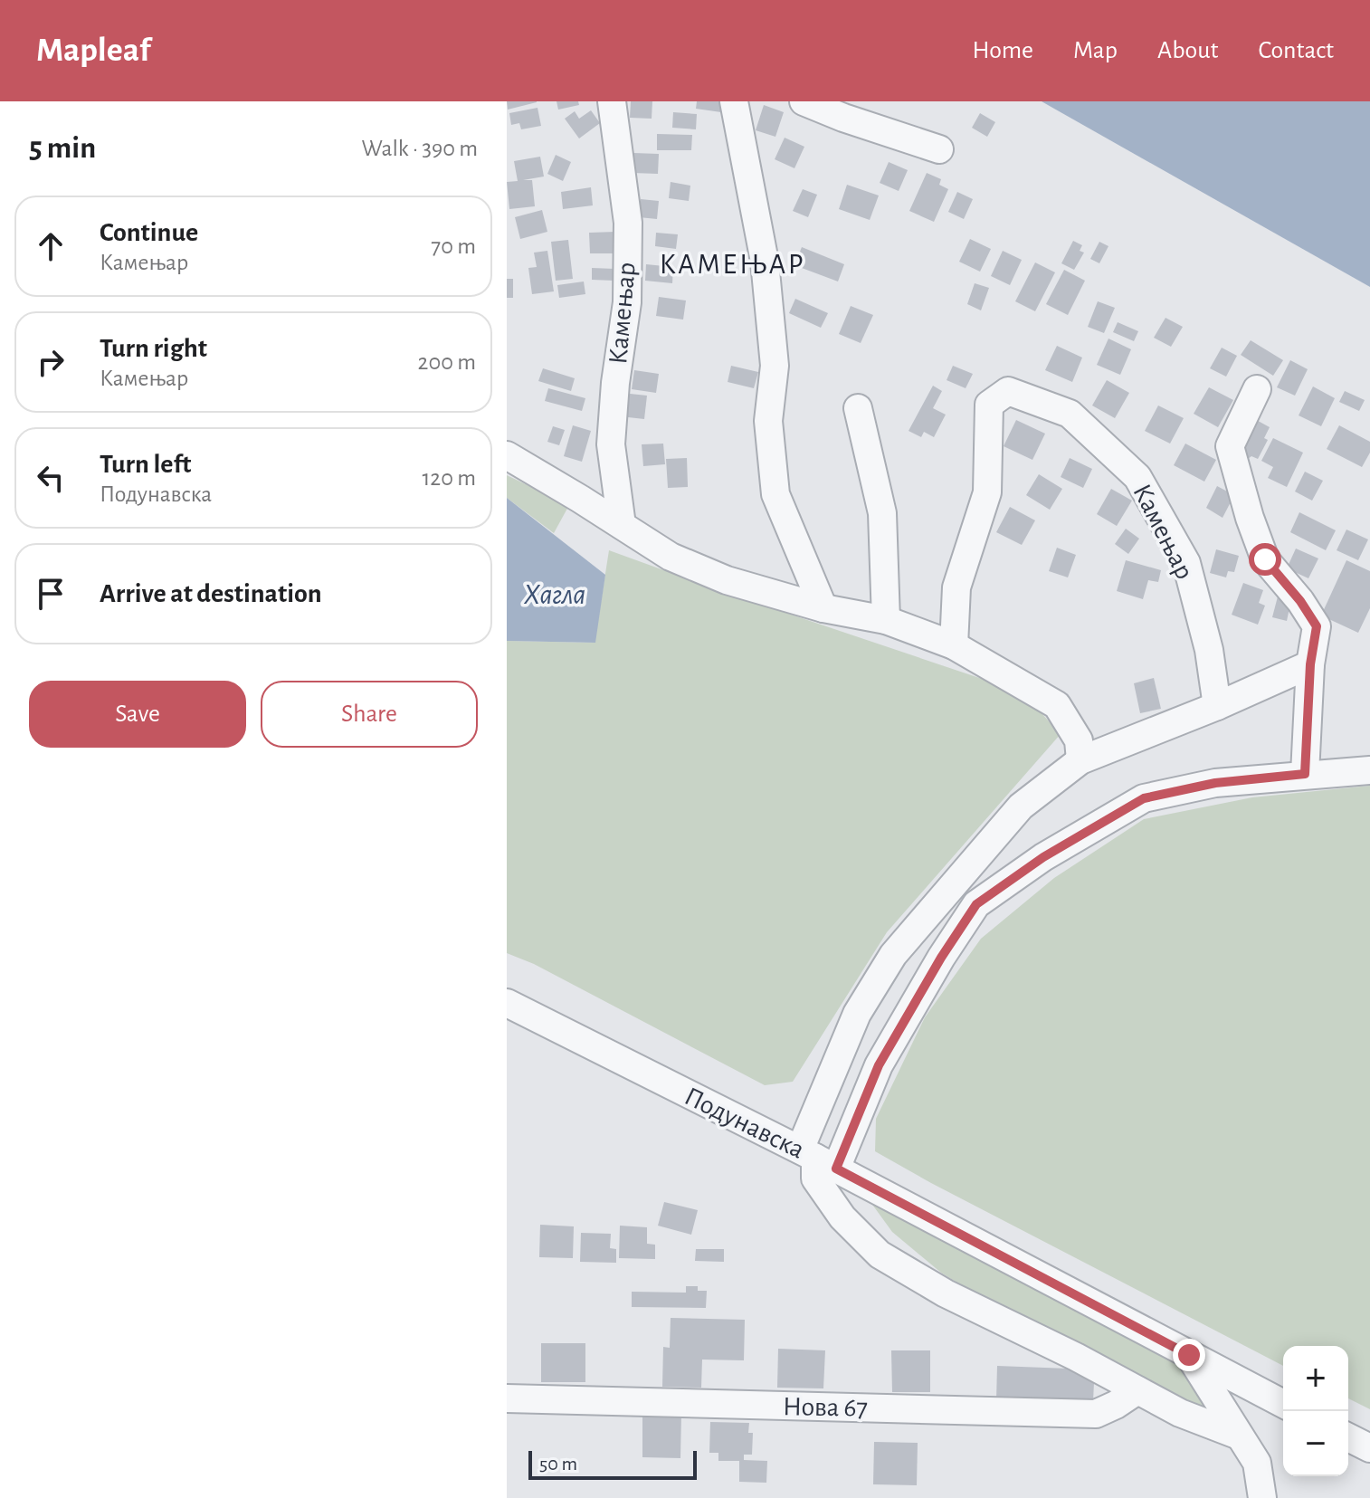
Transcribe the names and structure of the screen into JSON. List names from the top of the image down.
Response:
{
  "streets": {
    "street": ["Камењар", "Подунавска", "Нова 67"]
  },
  "districts": ["КАМЕЊАР"],
  "water": ["Хагла"],
  "scale_bar": "50 m",
  "page": {
    "header": "Mapleaf",
    "nav": [
      "Home",
      "Map",
      "About",
      "Contact"
    ],
    "heading": ["5 min", "Walk · 390 m"],
    "list": [
      ["Continue", "Камењар", "70 m"],
      ["Turn right", "Камењар", "200 m"],
      ["Turn left", "Подунавска", "120 m"],
      "Arrive at destination"
    ],
    "buttons": ["Save", "Share"],
    "map_buttons": ["+", "−"],
    "scale": "50 m"
  }
}
